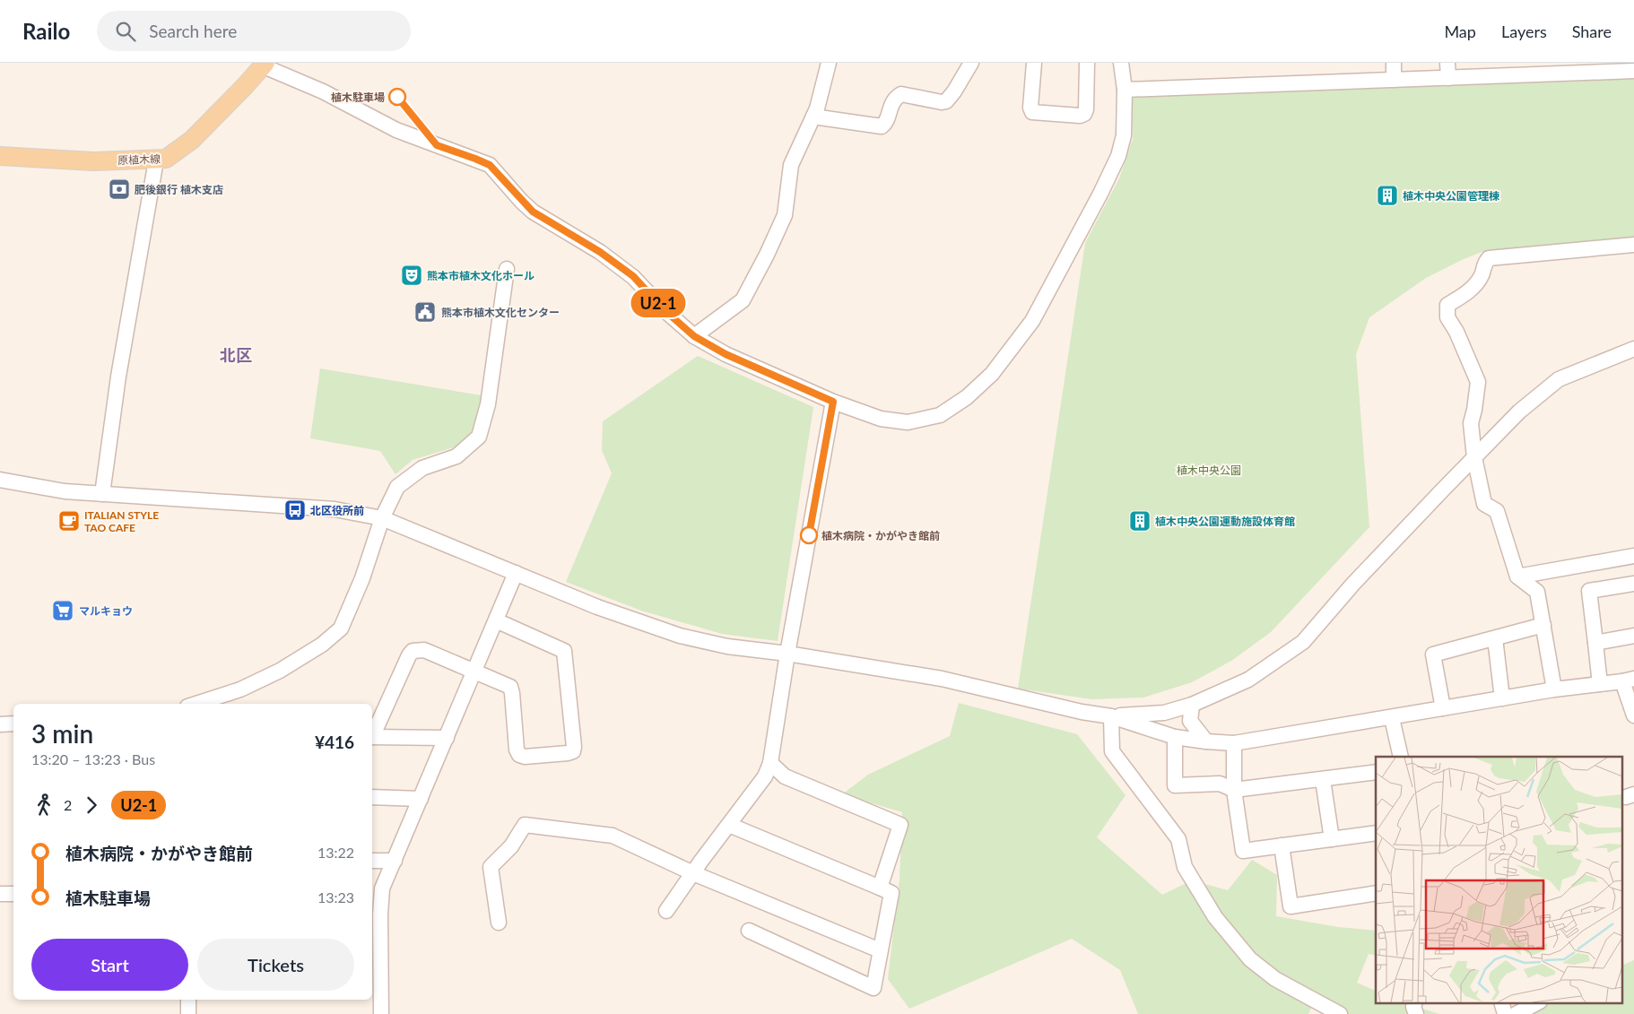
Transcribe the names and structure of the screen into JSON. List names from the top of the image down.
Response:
{
  "streets": {
    "main road": ["原植木線"]
  },
  "districts": ["北区"],
  "parks": ["植木中央公園"],
  "places": {
    "other": ["植木駐車場", "植木病院・かがやき館前"],
    "bank": ["肥後銀行 植木支店"],
    "building": ["植木中央公園管理棟", "植木中央公園運動施設体育館"],
    "theatre": ["熊本市植木文化ホール"],
    "public building": ["熊本市植木文化センター"],
    "bus stop": ["北区役所前"],
    "cafe": ["ITALIAN STYLE TAO CAFE"],
    "supermarket": ["マルキョウ"]
  },
  "lines": ["bus line U2-1"],
  "page": {
    "header": "Railo",
    "search": "Search here",
    "nav": ["Map", "Layers", "Share"],
    "on_map": "U2-1",
    "heading": ["3 min", "13:20 – 13:23 · Bus", "¥416"],
    "legs": ["2", "U2-1"],
    "list": [
      {
        "name": "植木病院・かがやき館前",
        "value": "13:22"
      },
      {
        "name": "植木駐車場",
        "value": "13:23"
      }
    ],
    "buttons": ["Start", "Tickets"]
  }
}
